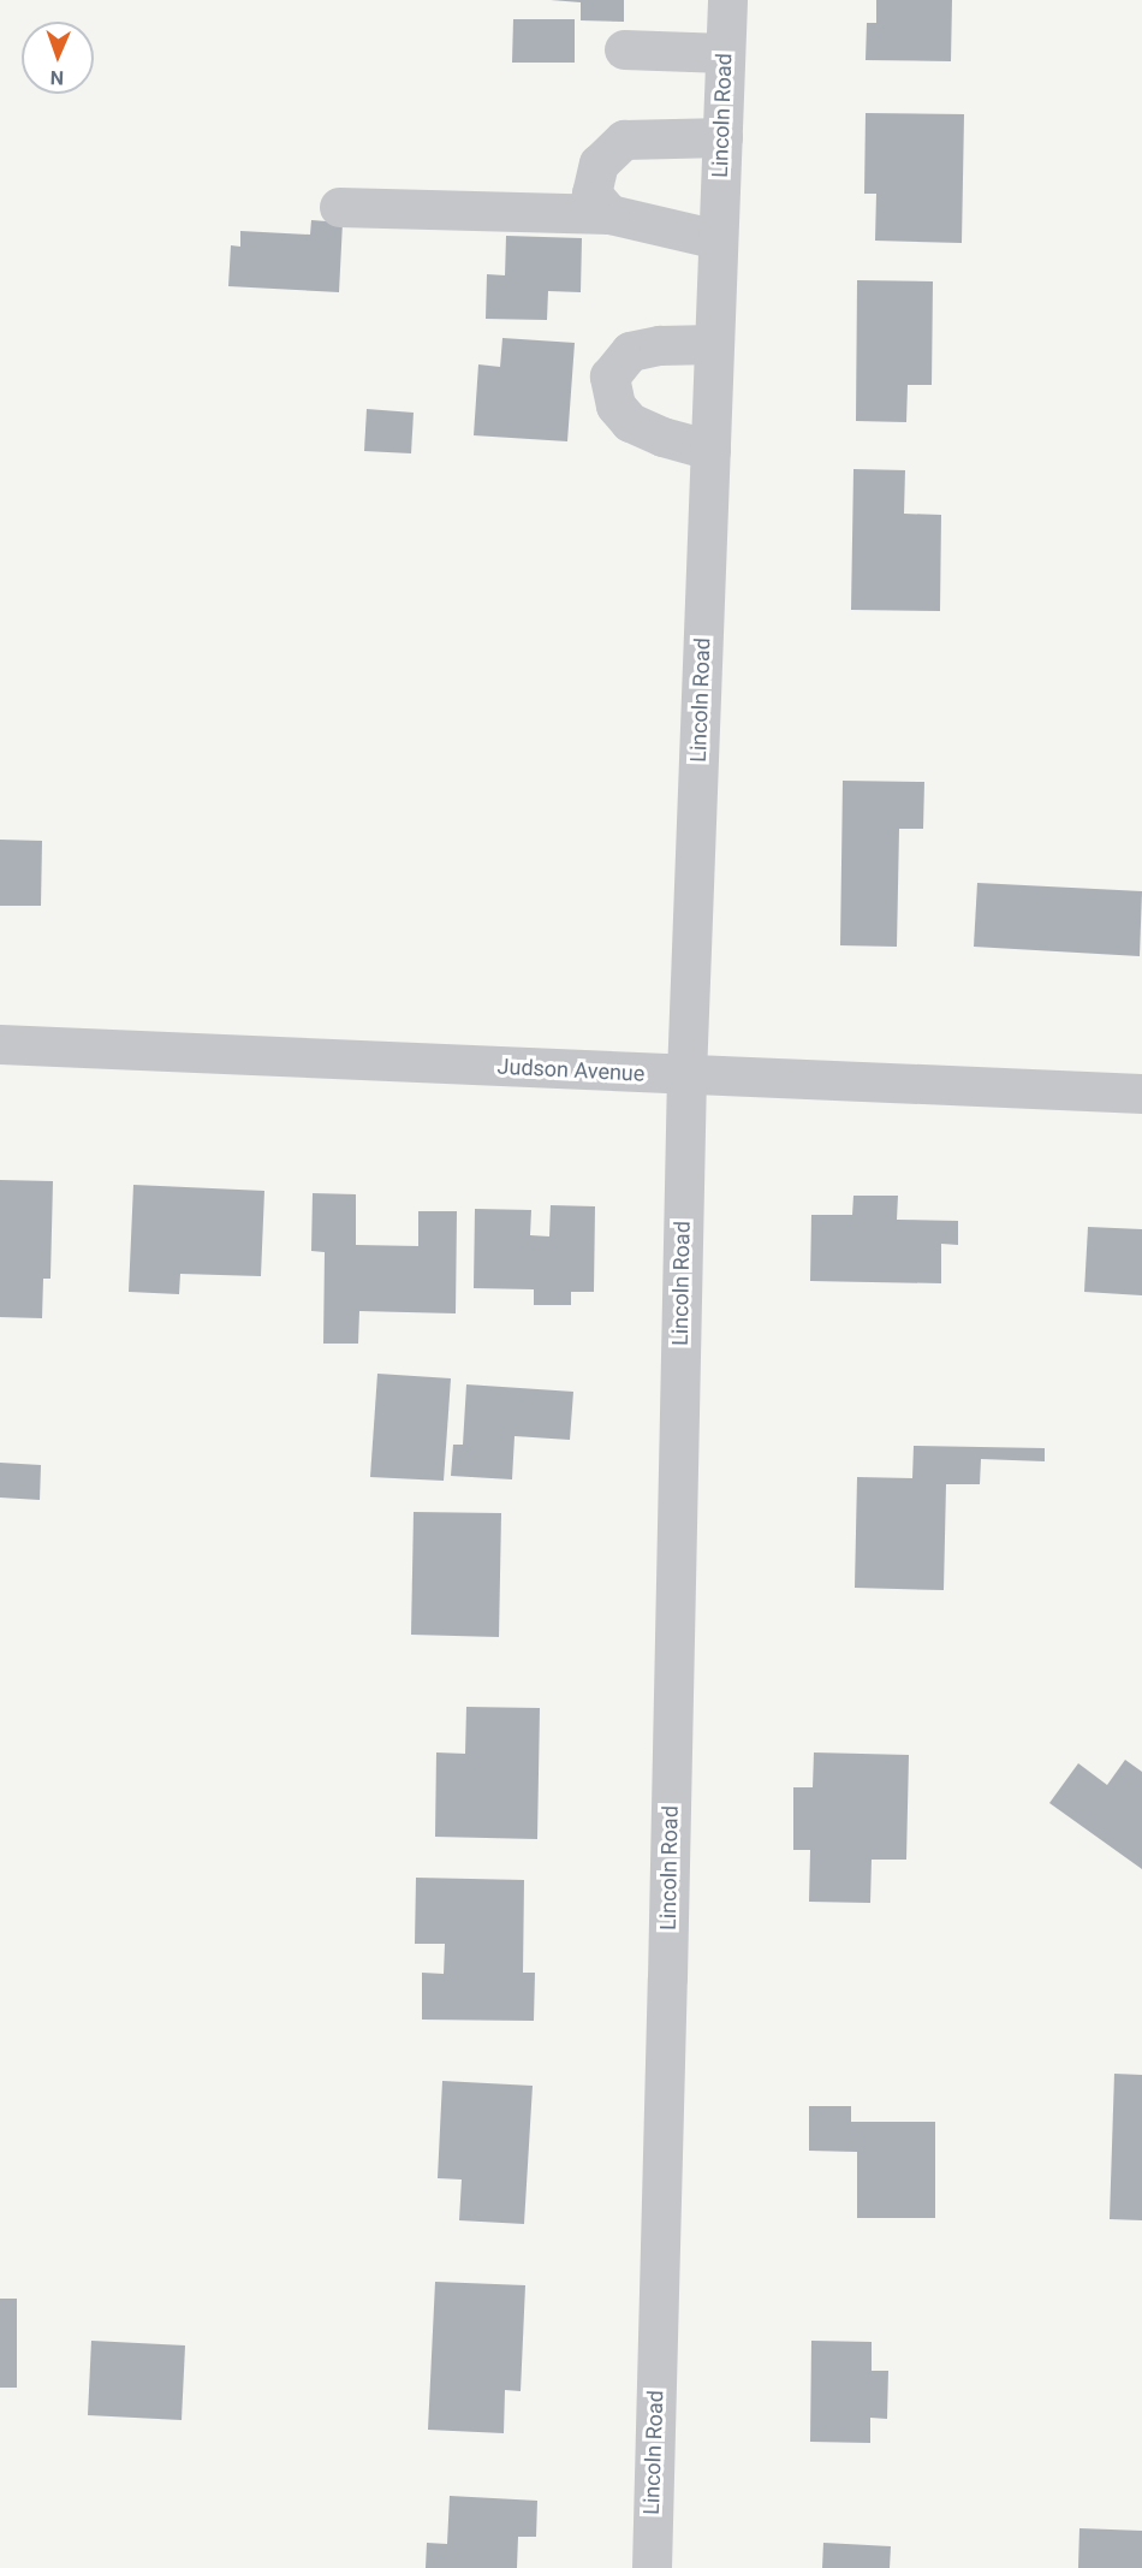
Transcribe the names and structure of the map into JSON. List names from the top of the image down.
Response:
{
  "streets": {
    "street": ["Lincoln Road", "Judson Avenue"]
  },
  "crossings": [
    ["Lincoln Road", "Judson Avenue"]
  ],
  "north": "bottom"
}
